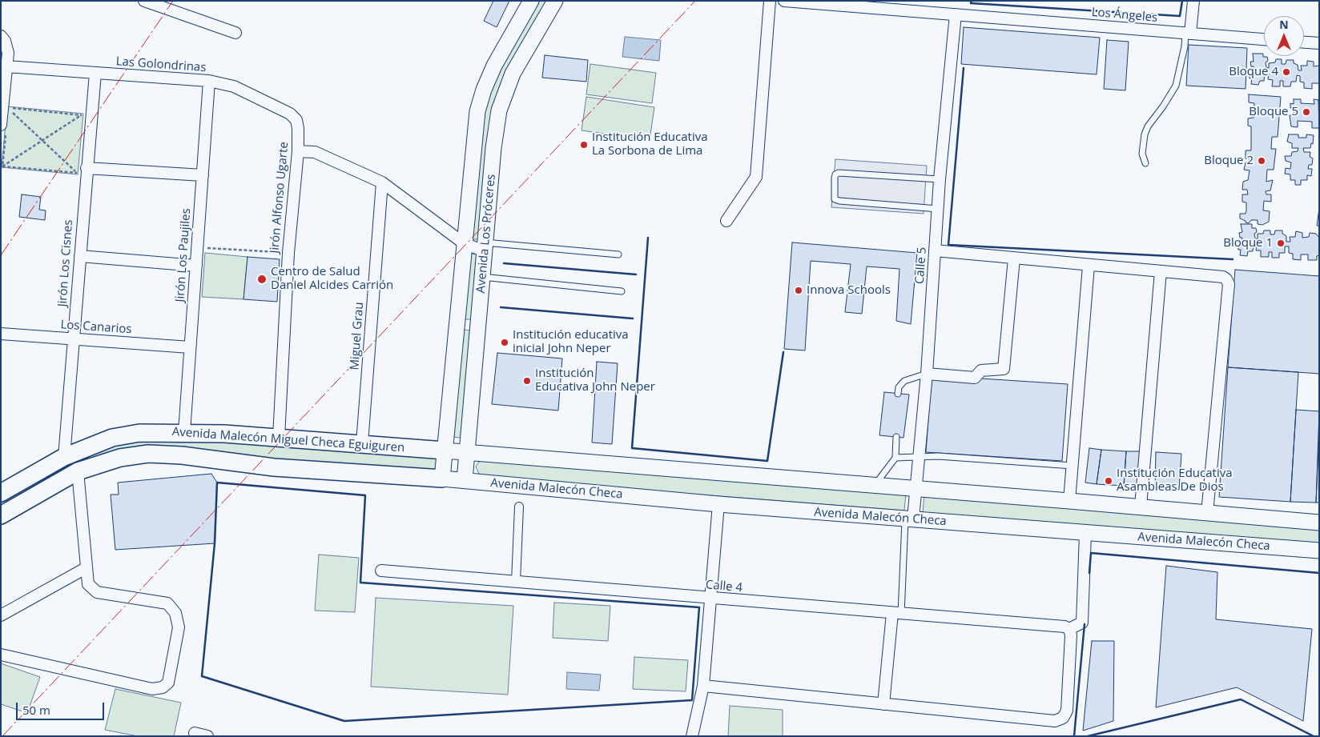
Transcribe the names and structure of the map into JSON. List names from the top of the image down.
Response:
{
  "streets": {
    "main road": ["Avenida Los Próceres", "Avenida Malecón Miguel Checa Eguiguren", "Avenida Malecón Checa"],
    "street": [
      "Los Ángeles",
      "Las Golondrinas",
      "Jirón Alfonso Ugarte",
      "Jirón Los Paujiles",
      "Jirón Los Cisnes",
      "Calle 5",
      "Los Canarios",
      "Miguel Grau",
      "Calle 4"
    ]
  },
  "crossings": [
    ["Los Ángeles", "Calle 5"],
    ["Las Golondrinas", "Jirón Alfonso Ugarte"],
    ["Las Golondrinas", "Jirón Los Paujiles"],
    ["Las Golondrinas", "Jirón Los Cisnes"],
    ["Jirón Alfonso Ugarte", "Avenida Malecón Miguel Checa Eguiguren"],
    ["Avenida Los Próceres", "Avenida Malecón Miguel Checa Eguiguren"],
    ["Avenida Los Próceres", "Avenida Malecón Checa"],
    ["Jirón Los Paujiles", "Los Canarios"],
    ["Jirón Los Paujiles", "Avenida Malecón Miguel Checa Eguiguren"],
    ["Jirón Los Cisnes", "Los Canarios"],
    ["Jirón Los Cisnes", "Avenida Malecón Miguel Checa Eguiguren"],
    ["Calle 5", "Avenida Malecón Checa"],
    ["Miguel Grau", "Avenida Malecón Miguel Checa Eguiguren"],
    ["Avenida Malecón Miguel Checa Eguiguren", "Avenida Malecón Checa"]
  ],
  "places": [
    "Bloque 4",
    "Bloque 5",
    "Institución Educativa La Sorbona de Lima",
    "Bloque 2",
    "Bloque 1",
    "Centro de Salud Daniel Alcides Carrión",
    "Innova Schools",
    "Institución educativa inicial John Neper",
    "Institución Educativa John Neper",
    "Institución Educativa Asambleas De Dios"
  ],
  "scale_bar": "50 m",
  "north": "top"
}
